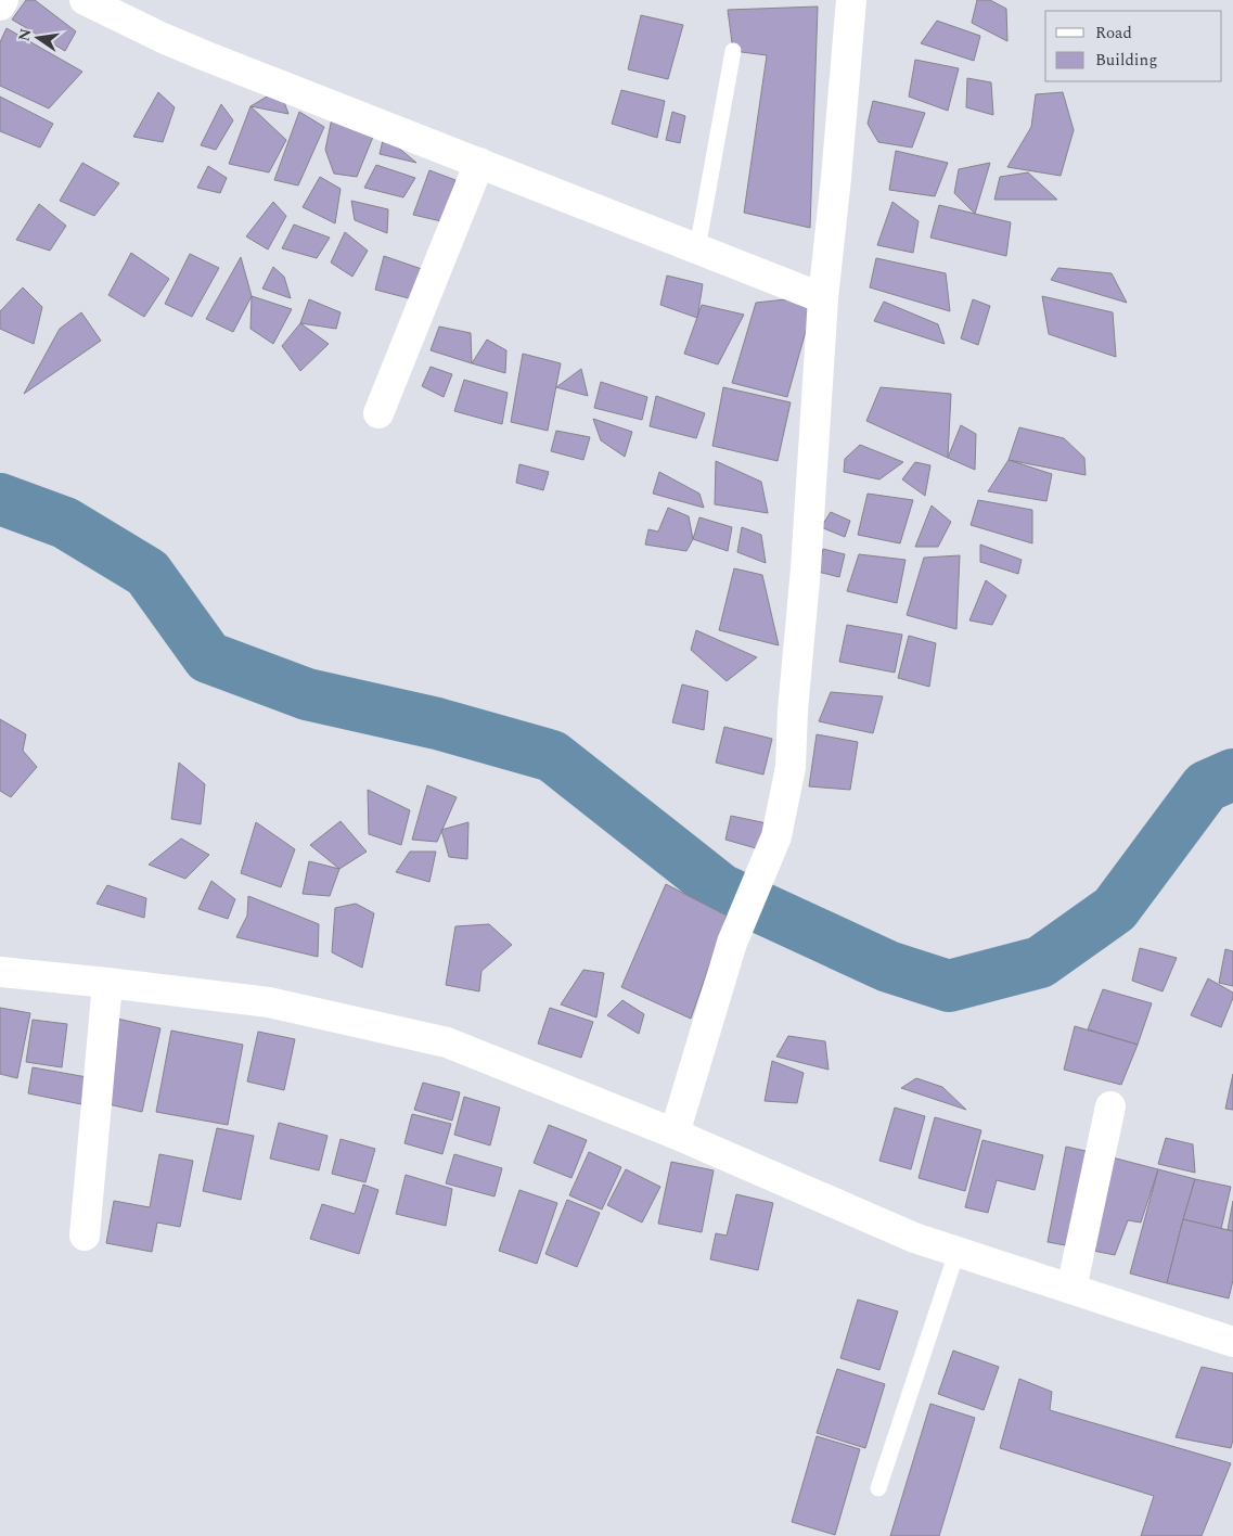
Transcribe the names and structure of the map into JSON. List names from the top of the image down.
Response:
{
  "legend": ["Road", "Building"],
  "north": "left"
}
